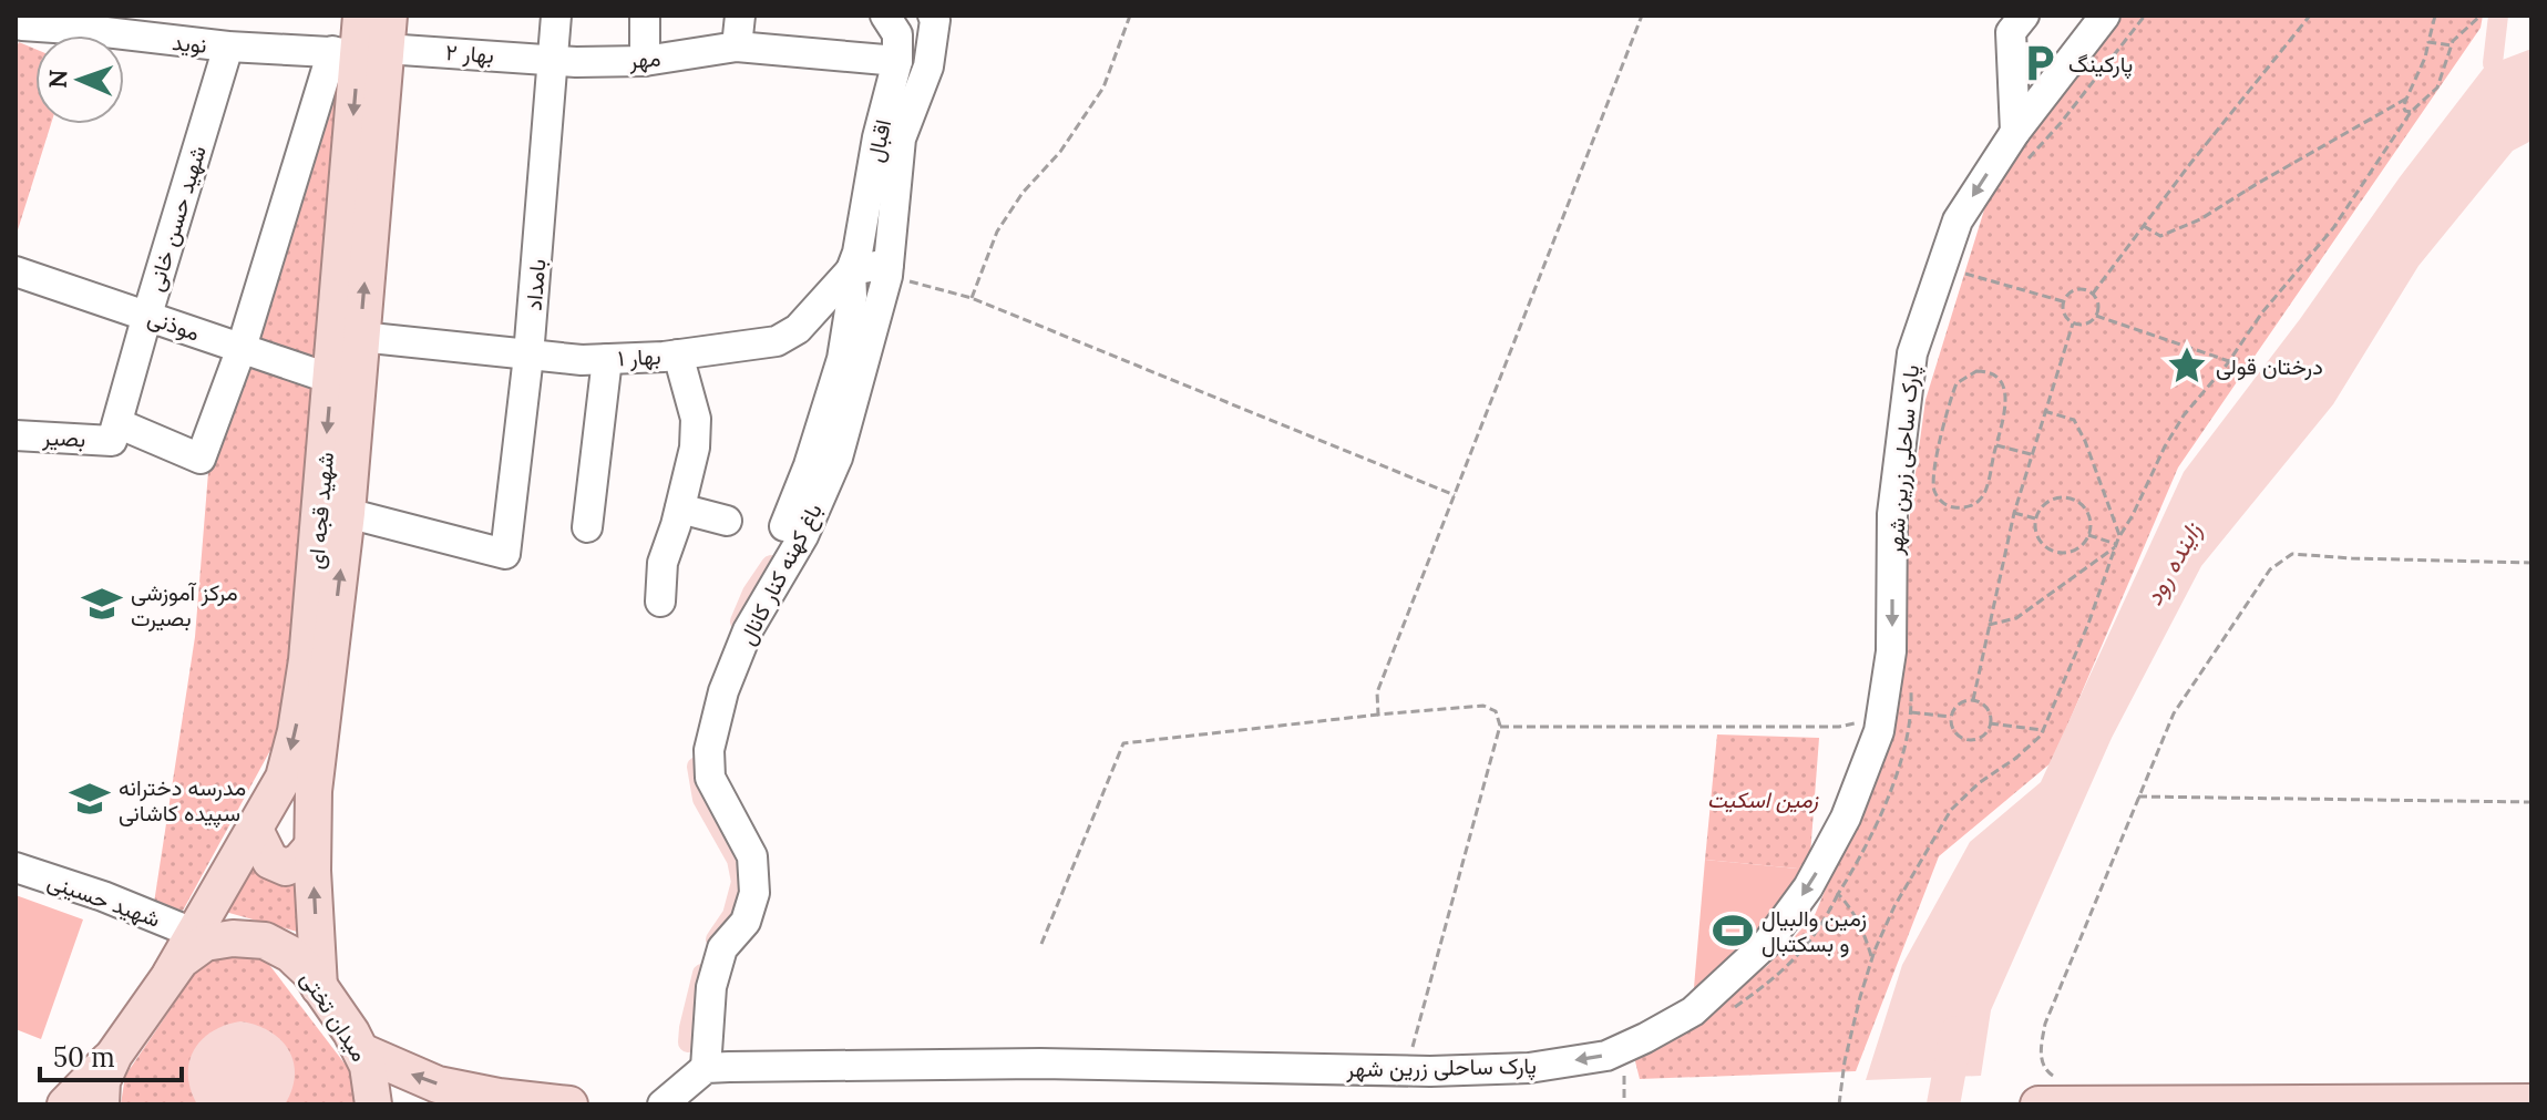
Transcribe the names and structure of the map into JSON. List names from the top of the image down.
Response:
{
  "streets": {
    "main road": ["شهید قجه ای", "میدان تختی"],
    "street": [
      "نوید",
      "بهار ۲",
      "مهر",
      "اقبال",
      "شهید حسن خانی",
      "بامداد",
      "موذنی",
      "بهار ۱",
      "بصیر",
      "پارک ساحلی زرین شهر",
      "باغ کهنه کنار کانال",
      "شهید حسینی"
    ]
  },
  "crossings": [
    ["نوید", "بهار ۲"],
    ["نوید", "شهید حسن خانی"],
    ["نوید", "شهید قجه ای"],
    ["بهار ۲", "مهر"],
    ["بهار ۲", "بامداد"],
    ["بهار ۲", "شهید قجه ای"],
    ["مهر", "اقبال"],
    ["مهر", "بامداد"],
    ["اقبال", "بهار ۱"],
    ["اقبال", "باغ کهنه کنار کانال"],
    ["شهید حسن خانی", "موذنی"],
    ["شهید حسن خانی", "بصیر"],
    ["بامداد", "بهار ۱"],
    ["بامداد", "شهید قجه ای"],
    ["موذنی", "بصیر"],
    ["موذنی", "شهید قجه ای"],
    ["بهار ۱", "شهید قجه ای"],
    ["پارک ساحلی زرین شهر", "باغ کهنه کنار کانال"],
    ["شهید قجه ای", "شهید حسینی"],
    ["شهید قجه ای", "میدان تختی"]
  ],
  "one_way": ["پارک ساحلی زرین شهر"],
  "water": ["زاینده رود"],
  "parks": ["زمین اسکیت"],
  "places": {
    "parking": ["پارکینگ"],
    "place": ["درختان قولی"],
    "school or university": ["مرکز آموزشی بصیرت", "مدرسه دخترانه سپیده کاشانی"],
    "sports": ["زمین والبیال و بسکتبال"]
  },
  "scale_bar": "50 m",
  "north": "left"
}
